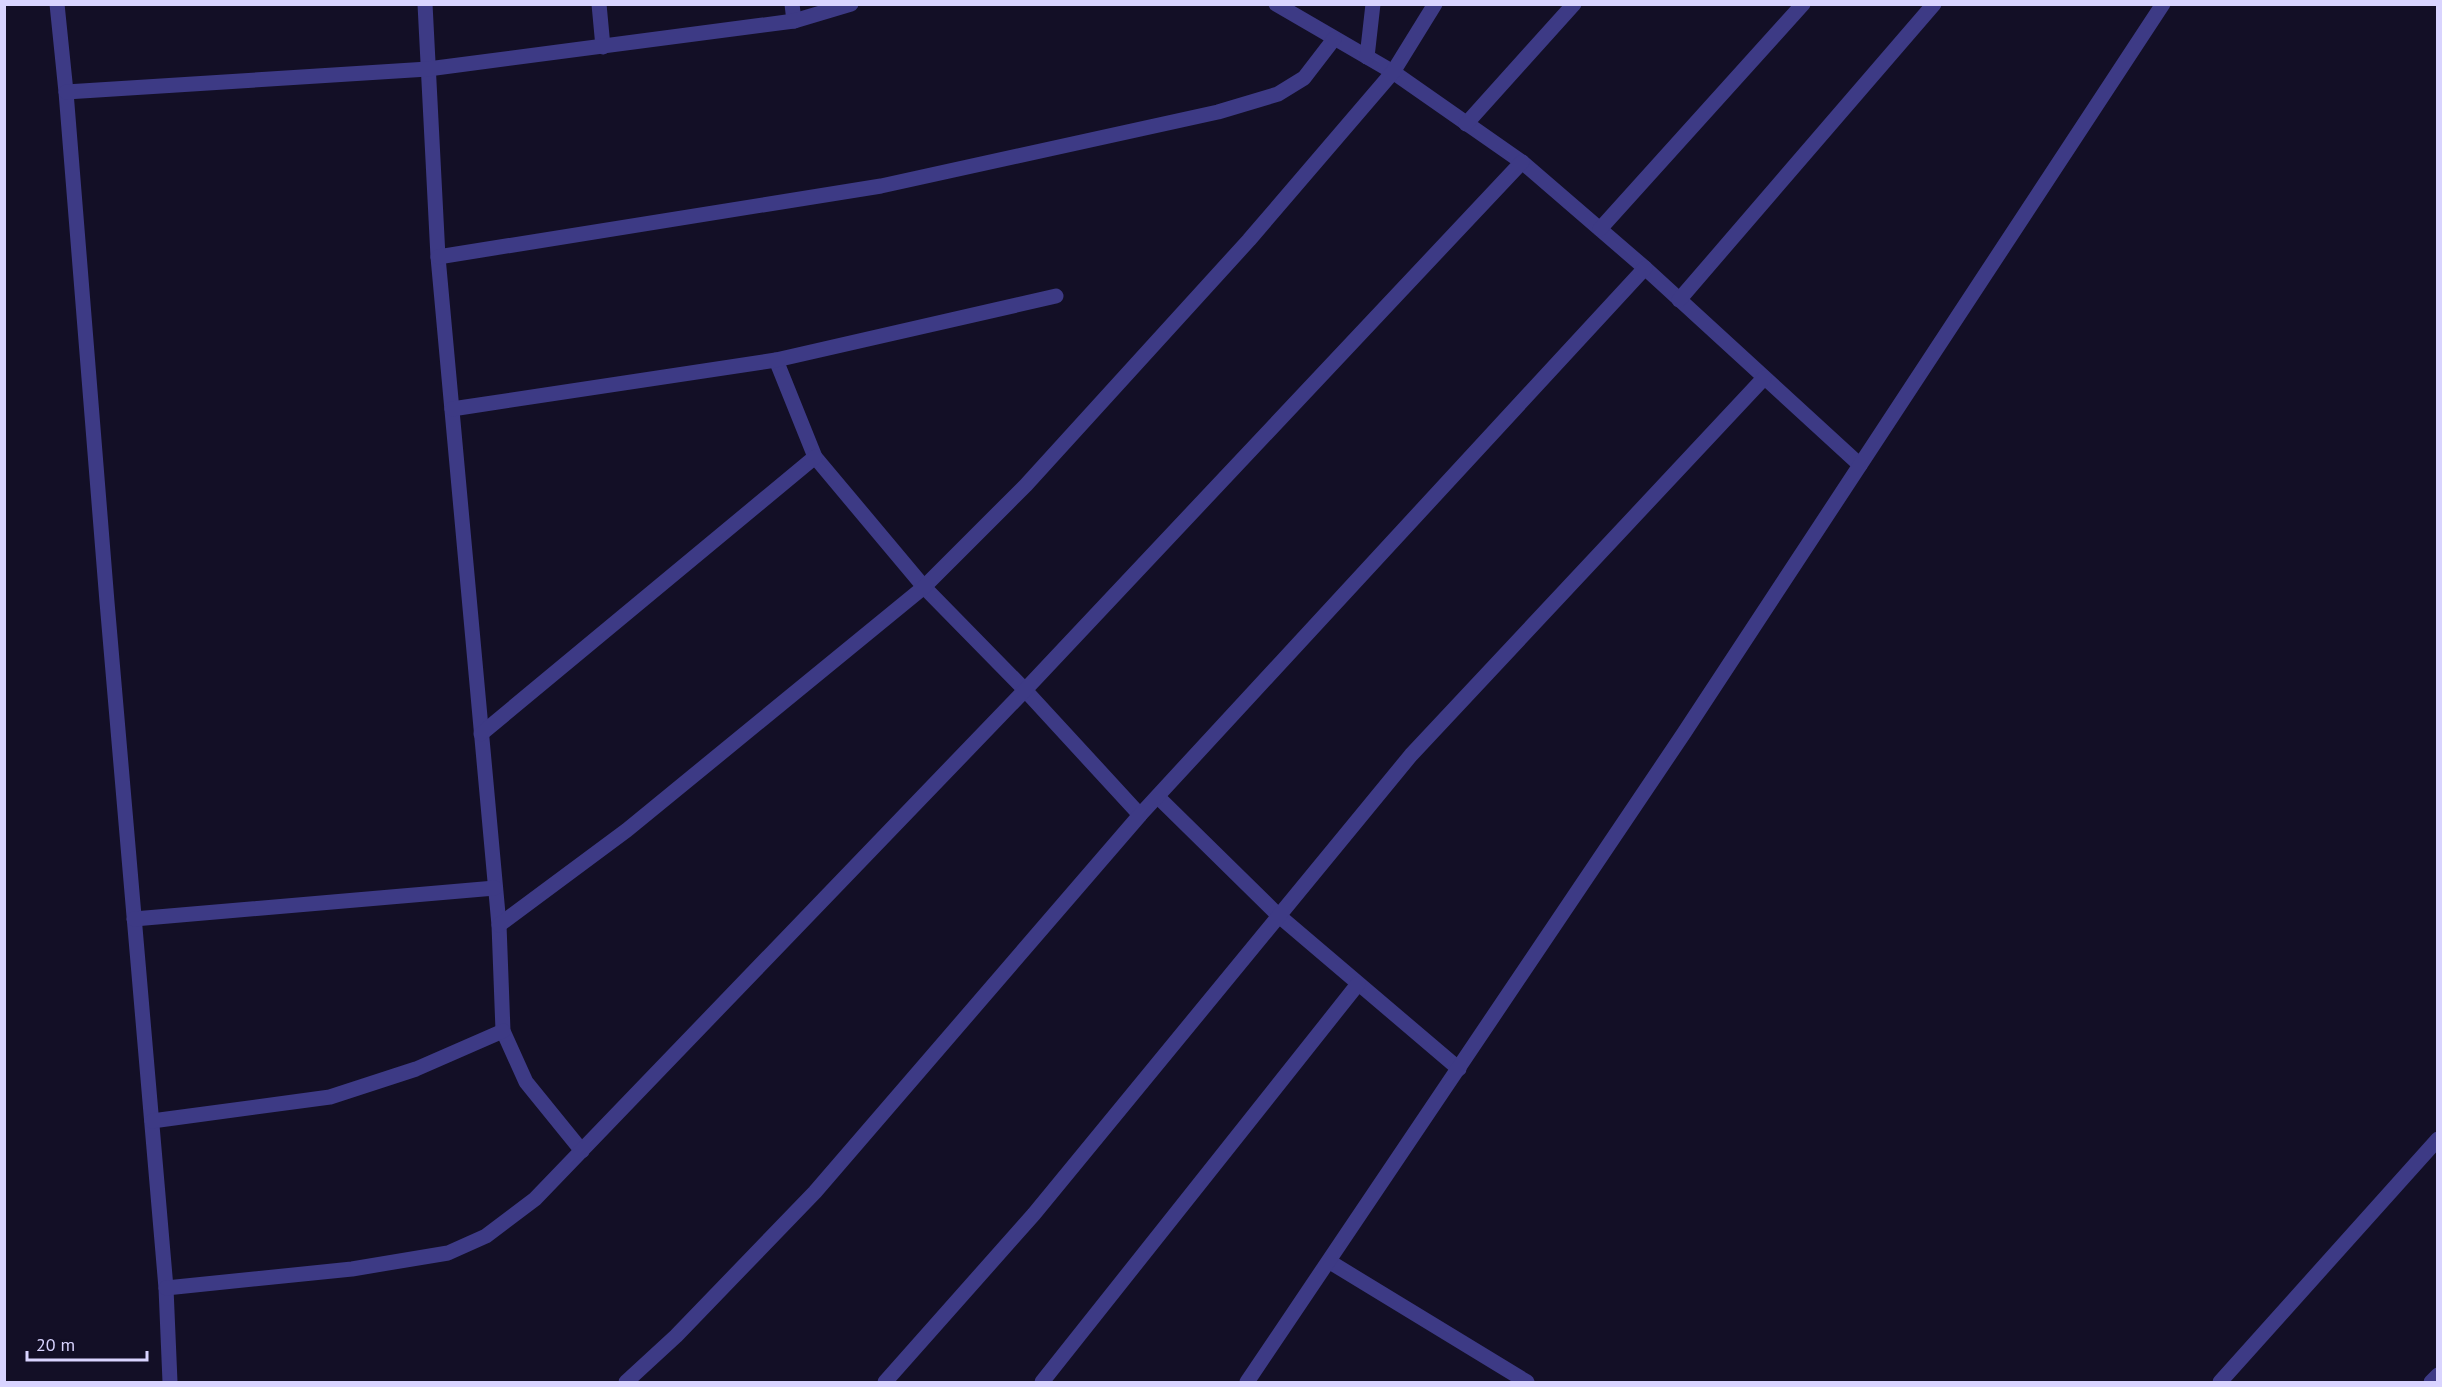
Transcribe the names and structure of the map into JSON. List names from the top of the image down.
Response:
{
  "scale_bar": "20 m"
}
